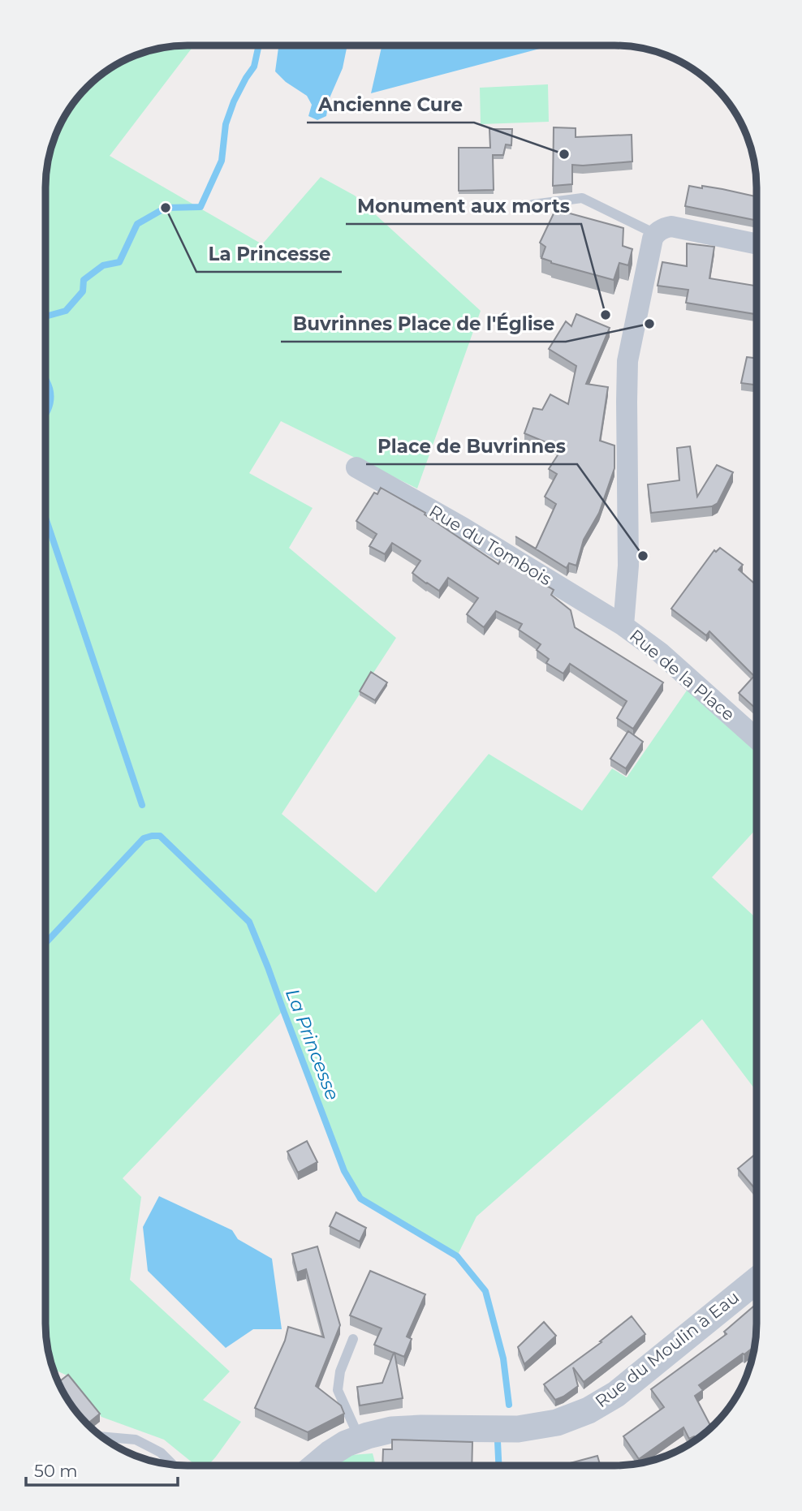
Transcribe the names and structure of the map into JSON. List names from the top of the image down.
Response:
{
  "streets": {
    "street": ["Rue du Tombois", "Rue de la Place", "Rue du Moulin à Eau"]
  },
  "crossings": [
    ["Rue du Tombois", "Rue de la Place"]
  ],
  "water": ["La Princesse"],
  "places": [
    "Ancienne Cure",
    "La Princesse",
    "Monument aux morts",
    "Buvrinnes Place de l'Église",
    "Place de Buvrinnes"
  ],
  "scale_bar": "50 m"
}
